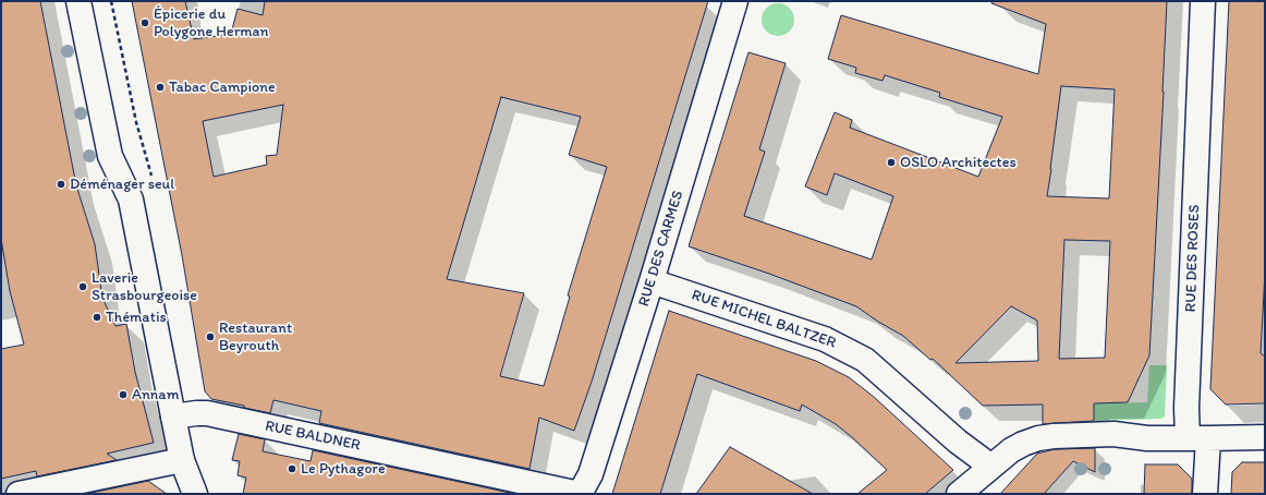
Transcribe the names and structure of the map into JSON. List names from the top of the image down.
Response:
{
  "streets": {
    "street": [
      "RUE DES CARMES",
      "RUE DES ROSES",
      "RUE MICHEL BALTZER",
      "RUE BALDNER"
    ]
  },
  "crossings": [
    ["RUE DES CARMES", "RUE MICHEL BALTZER"],
    ["RUE DES CARMES", "RUE BALDNER"]
  ],
  "places": [
    "Épicerie du Polygone Herman",
    "Tabac Campione",
    "OSLO Architectes",
    "Déménager seul",
    "Laverie Strasbourgeoise",
    "Thématis",
    "Restaurant Beyrouth",
    "Annam",
    "Le Pythagore"
  ]
}
